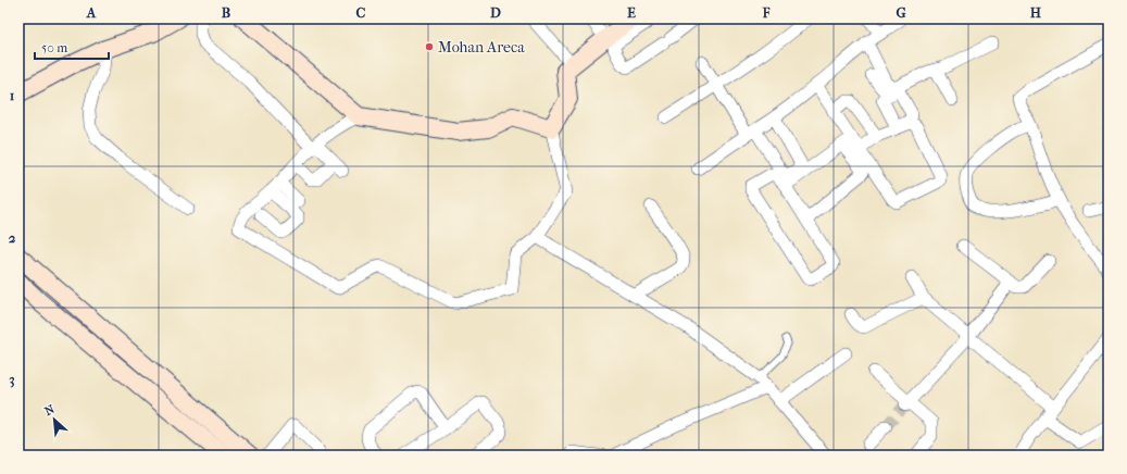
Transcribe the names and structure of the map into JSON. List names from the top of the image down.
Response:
{
  "places": ["Mohan Areca"],
  "scale_bar": "50 m",
  "north": "top left",
  "grid": {
    "columns": [
      "A",
      "B",
      "C",
      "D",
      "E",
      "F",
      "G",
      "H"
    ],
    "rows": ["1", "2", "3"]
  }
}
